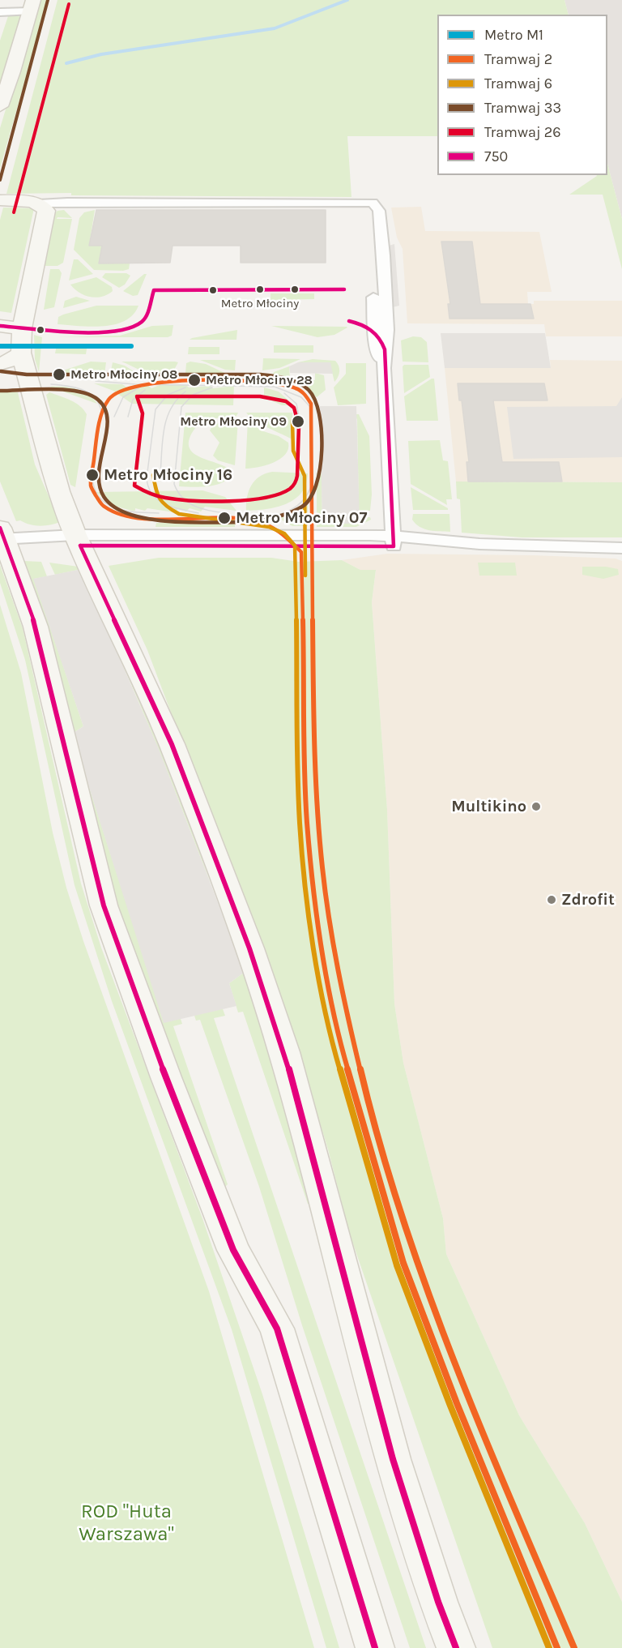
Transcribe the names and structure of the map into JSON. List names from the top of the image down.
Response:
{
  "parks": ["ROD \"Huta Warszawa\""],
  "places": [
    "Metro Młociny",
    "Metro Młociny 08",
    "Metro Młociny 28",
    "Metro Młociny 09",
    "Metro Młociny 16",
    "Metro Młociny 07",
    "Multikino",
    "Zdrofit"
  ],
  "lines": [
    "tram line 33",
    "tram line 26",
    "transit line 750",
    "metro line M1",
    "tram line 2",
    "tram line 6"
  ],
  "legend": [
    "Metro M1",
    "Tramwaj 2",
    "Tramwaj 6",
    "Tramwaj 33",
    "Tramwaj 26",
    "750"
  ]
}
